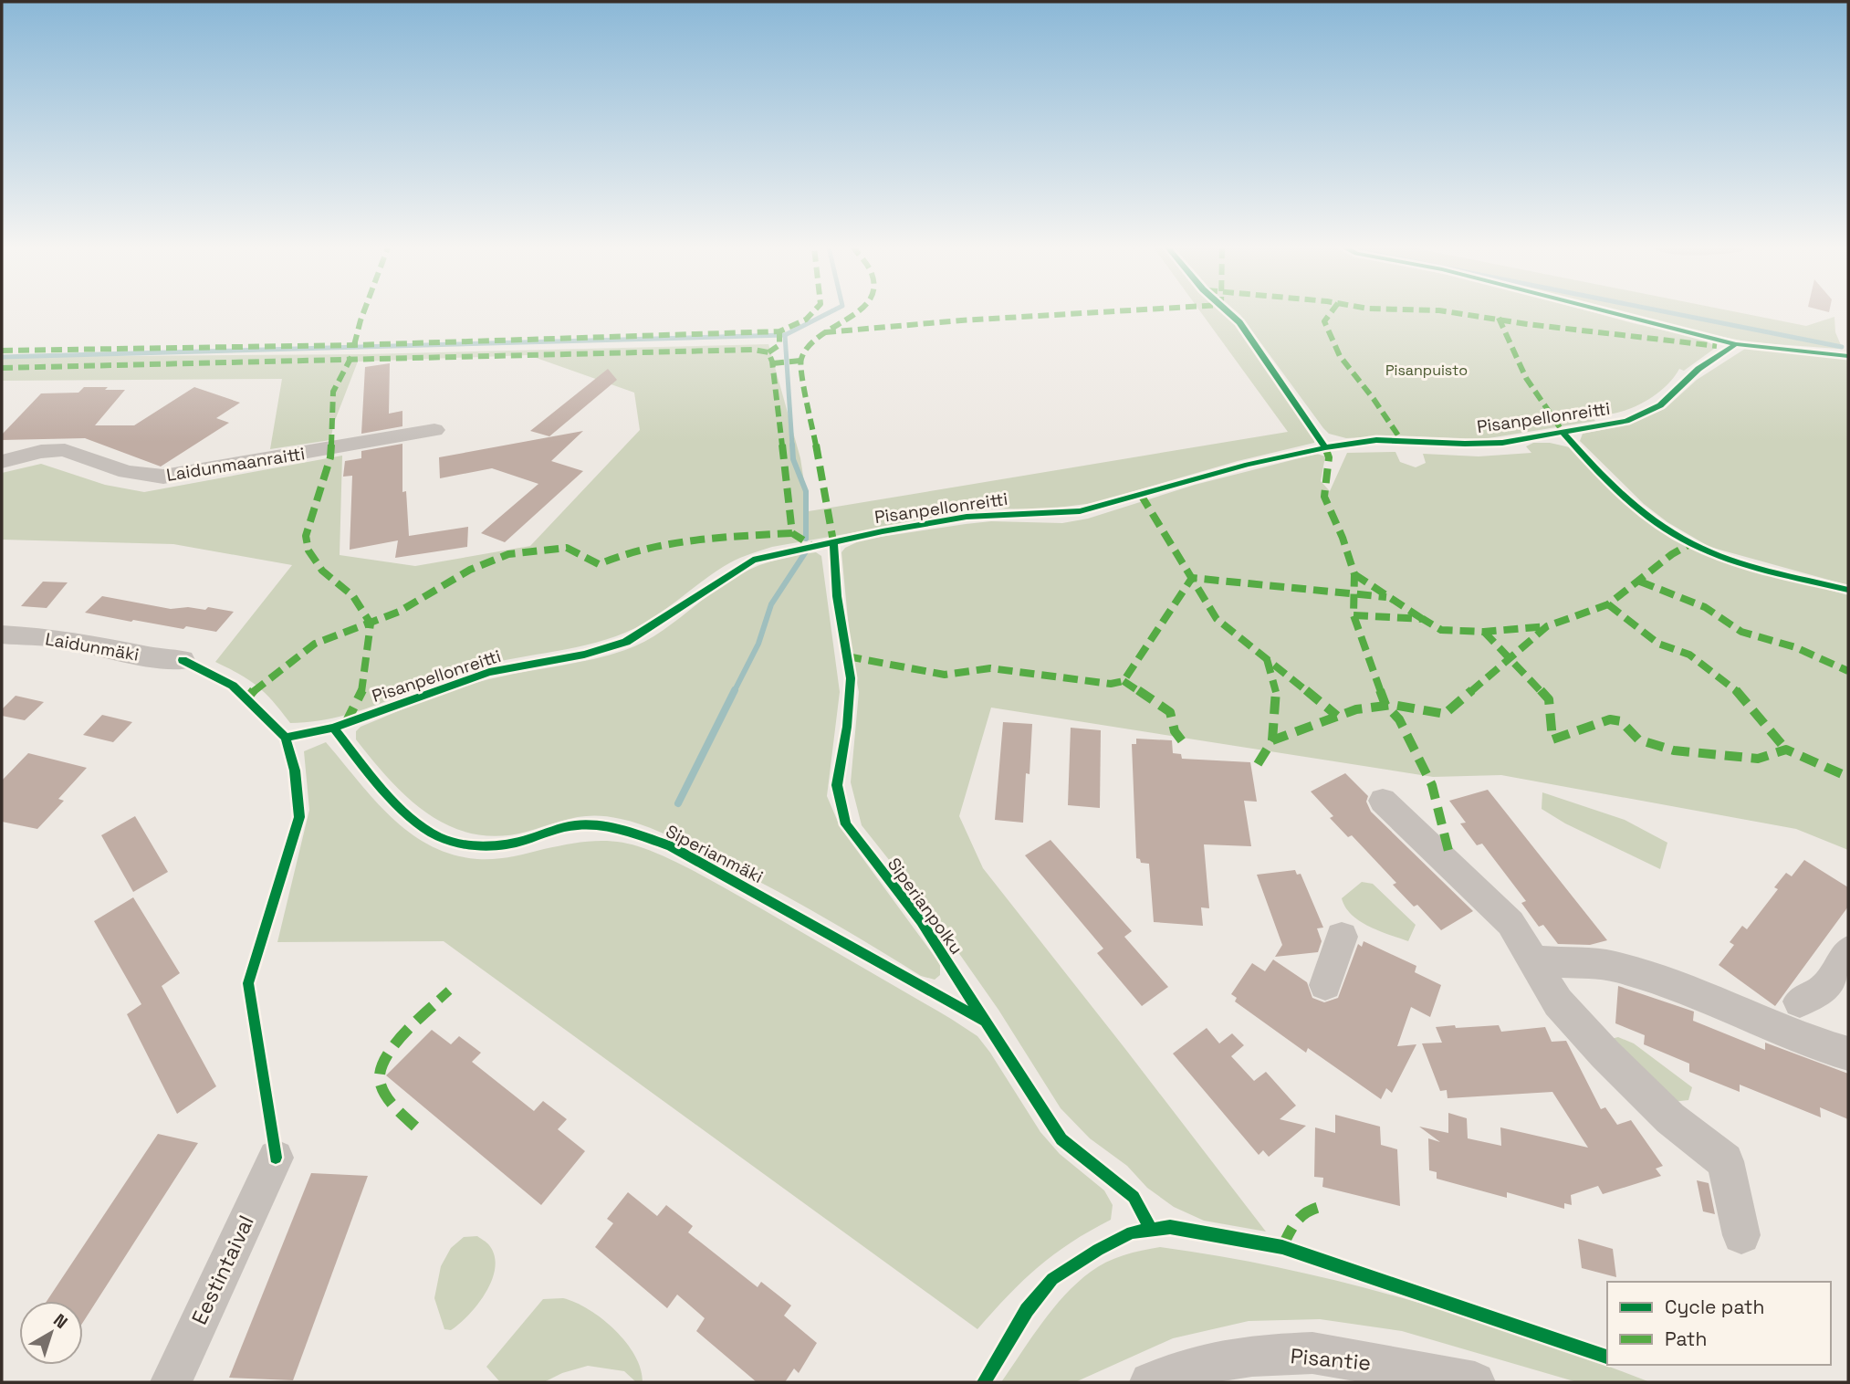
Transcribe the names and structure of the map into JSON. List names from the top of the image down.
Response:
{
  "streets": {
    "street": [
      "Laidunmaanraitti",
      "Laidunmäki",
      "Eestintaival",
      "Pisantie"
    ],
    "cycle path": ["Pisanpellonreitti", "Siperianmäki", "Siperianpolku"]
  },
  "parks": ["Pisanpuisto"],
  "legend": ["Cycle path", "Path"],
  "north": "top right"
}
